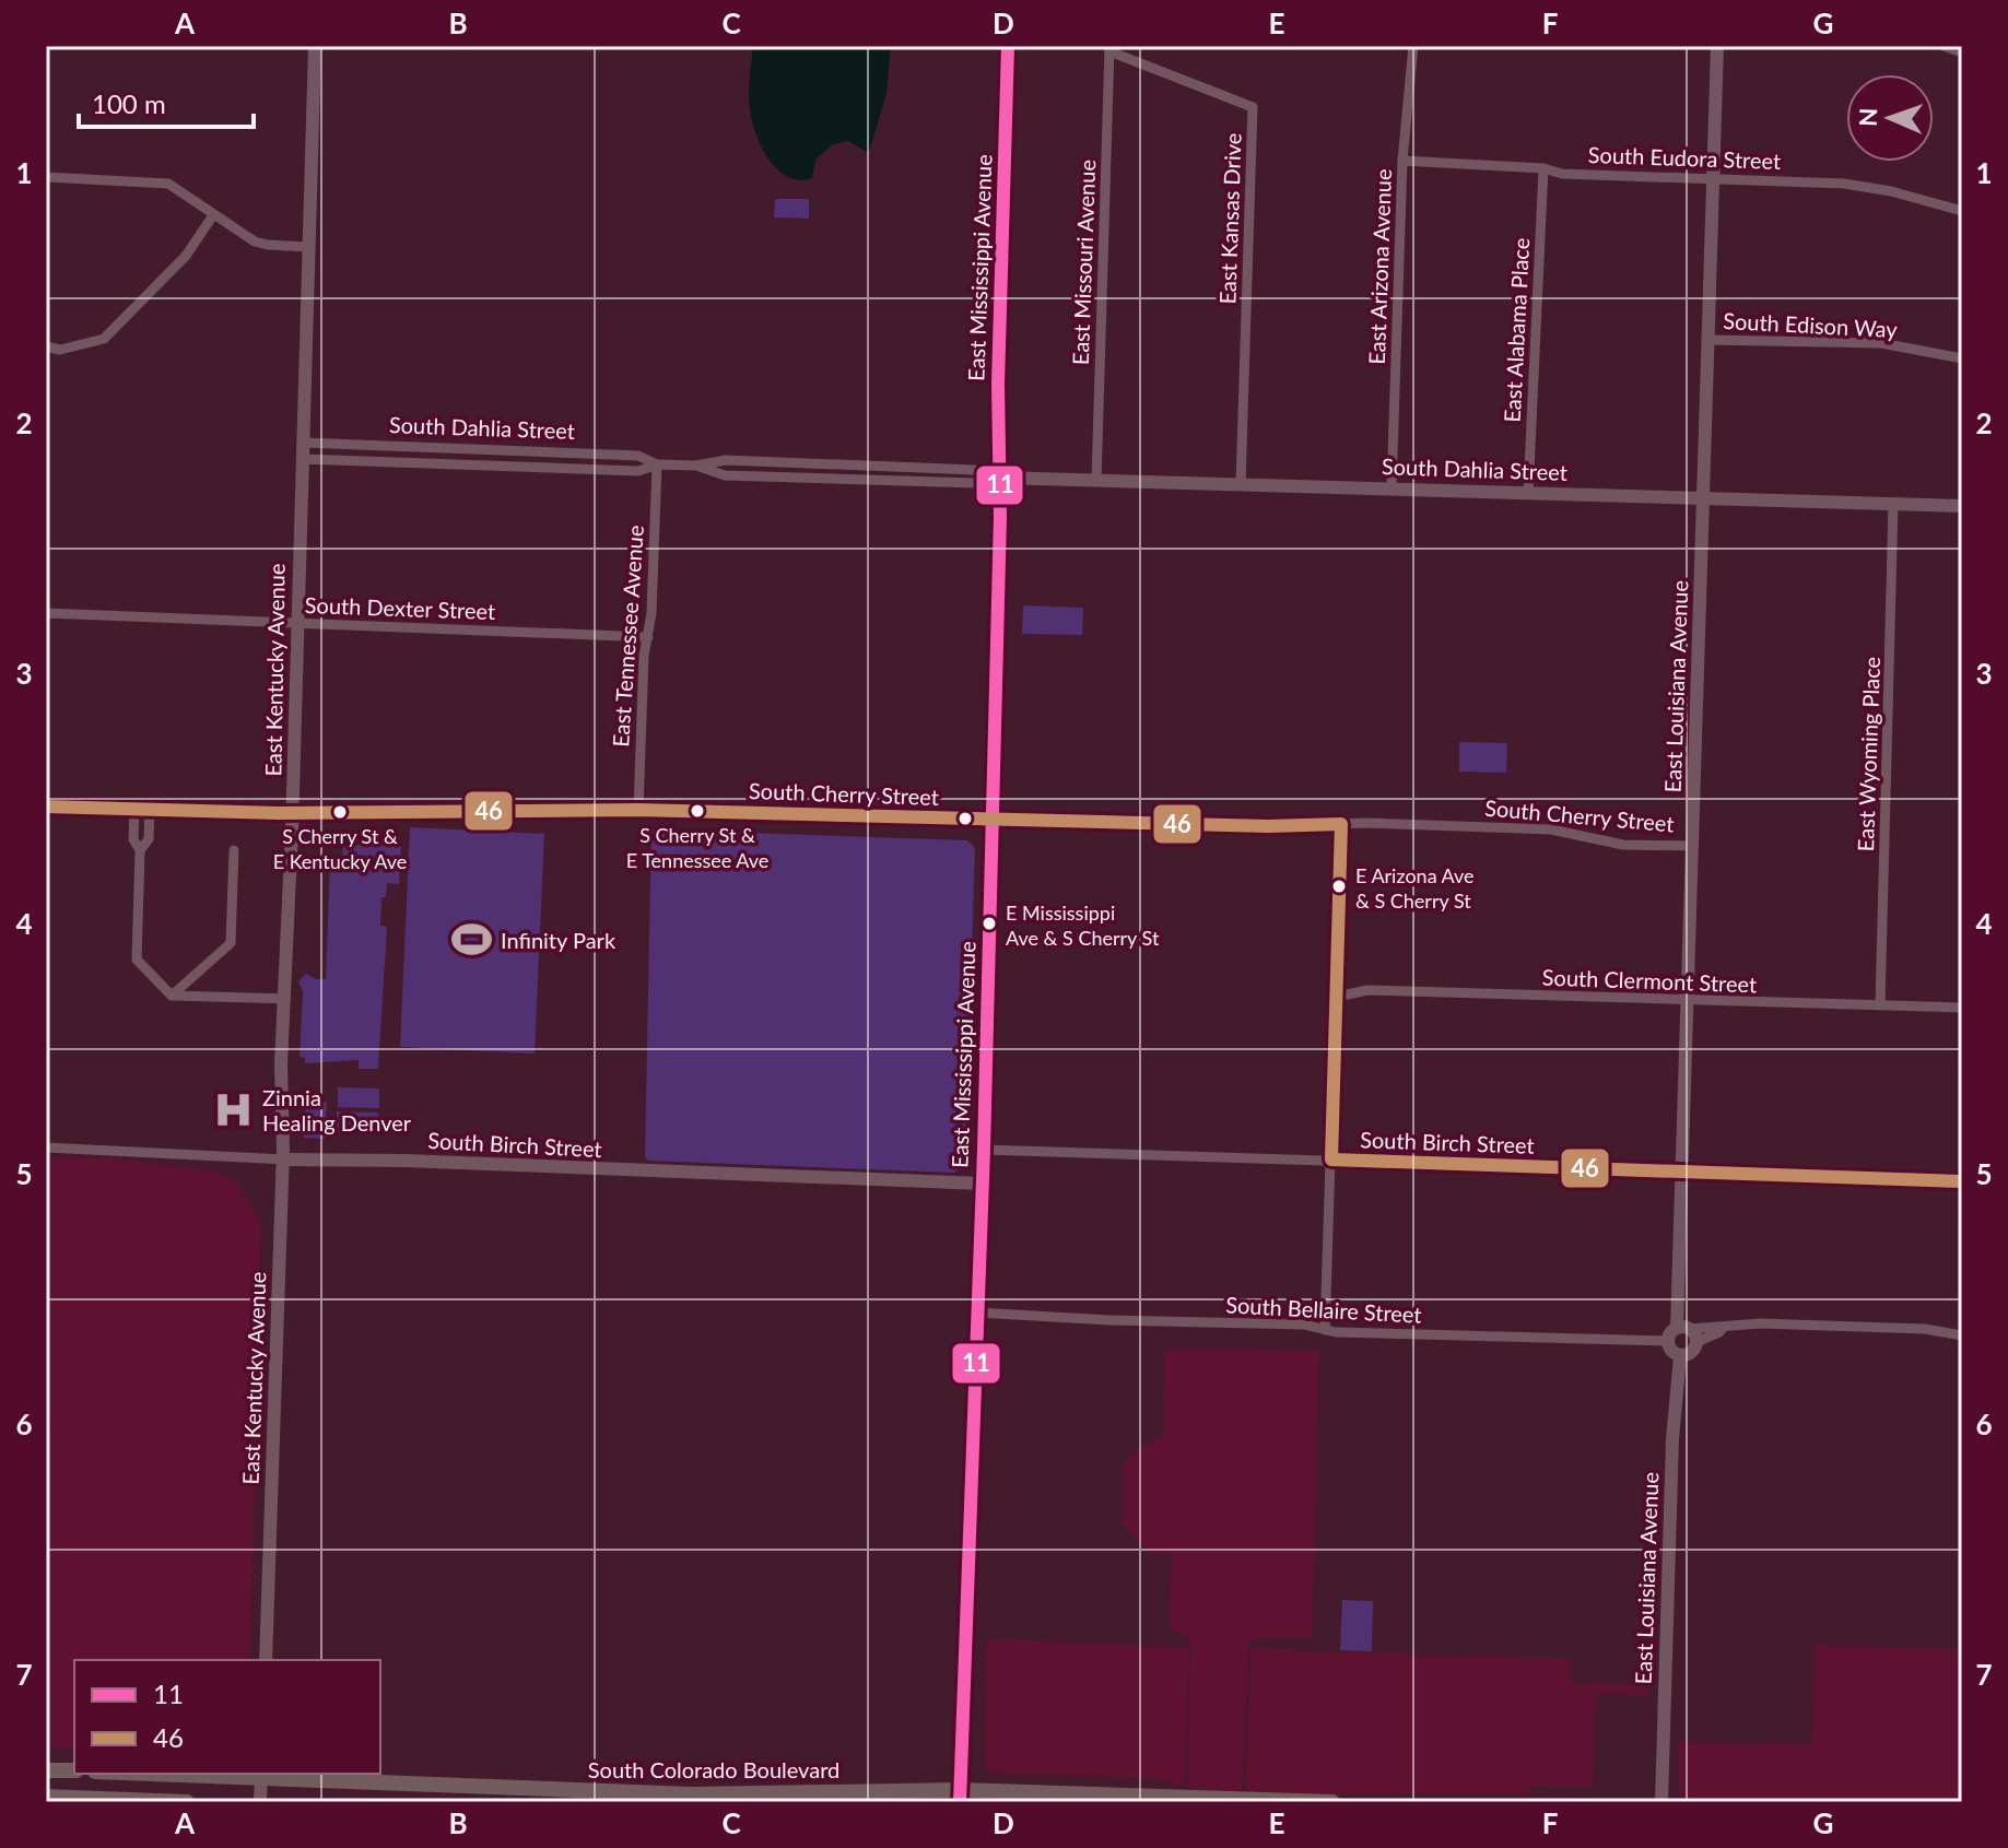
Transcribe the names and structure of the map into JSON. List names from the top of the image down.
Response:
{
  "streets": {
    "main road": ["South Colorado Boulevard"],
    "street": [
      "South Eudora Street",
      "East Kansas Drive",
      "East Missouri Avenue",
      "East Arizona Avenue",
      "East Mississippi Avenue",
      "South Edison Way",
      "East Alabama Place",
      "South Dahlia Street",
      "South Dexter Street",
      "East Tennessee Avenue",
      "East Kentucky Avenue",
      "East Louisiana Avenue",
      "East Wyoming Place",
      "South Cherry Street",
      "South Clermont Street",
      "South Birch Street",
      "South Bellaire Street"
    ]
  },
  "crossings": [
    ["South Eudora Street", "East Arizona Avenue"],
    ["South Eudora Street", "East Alabama Place"],
    ["South Eudora Street", "East Louisiana Avenue"],
    ["East Kansas Drive", "East Missouri Avenue"],
    ["East Kansas Drive", "South Dahlia Street"],
    ["East Missouri Avenue", "South Dahlia Street"],
    ["East Arizona Avenue", "South Dahlia Street"],
    ["East Mississippi Avenue", "South Dahlia Street"],
    ["East Mississippi Avenue", "South Cherry Street"],
    ["East Mississippi Avenue", "South Birch Street"],
    ["East Mississippi Avenue", "South Bellaire Street"],
    ["East Mississippi Avenue", "South Colorado Boulevard"],
    ["South Edison Way", "East Louisiana Avenue"],
    ["East Alabama Place", "South Dahlia Street"],
    ["South Dahlia Street", "East Tennessee Avenue"],
    ["South Dahlia Street", "East Kentucky Avenue"],
    ["South Dahlia Street", "East Louisiana Avenue"],
    ["South Dahlia Street", "East Wyoming Place"],
    ["South Dexter Street", "East Tennessee Avenue"],
    ["South Dexter Street", "East Kentucky Avenue"],
    ["East Tennessee Avenue", "South Cherry Street"],
    ["East Kentucky Avenue", "South Cherry Street"],
    ["East Kentucky Avenue", "South Birch Street"],
    ["East Louisiana Avenue", "South Cherry Street"],
    ["East Louisiana Avenue", "South Clermont Street"],
    ["East Louisiana Avenue", "South Birch Street"],
    ["East Louisiana Avenue", "South Bellaire Street"],
    ["East Wyoming Place", "South Clermont Street"]
  ],
  "places": {
    "other": [
      "S Cherry St & E Tennessee Ave",
      "S Cherry St & E Kentucky Ave",
      "E Arizona Ave & S Cherry St",
      "E Mississippi Ave & S Cherry St"
    ],
    "sports": ["Infinity Park"],
    "hospital": ["Zinnia Healing Denver"]
  },
  "lines": ["transit line 11", "transit line 46"],
  "legend": ["11", "46"],
  "scale_bar": "100 m",
  "north": "left",
  "grid": {
    "columns": [
      "A",
      "B",
      "C",
      "D",
      "E",
      "F",
      "G"
    ],
    "rows": [
      "1",
      "2",
      "3",
      "4",
      "5",
      "6",
      "7"
    ]
  }
}
